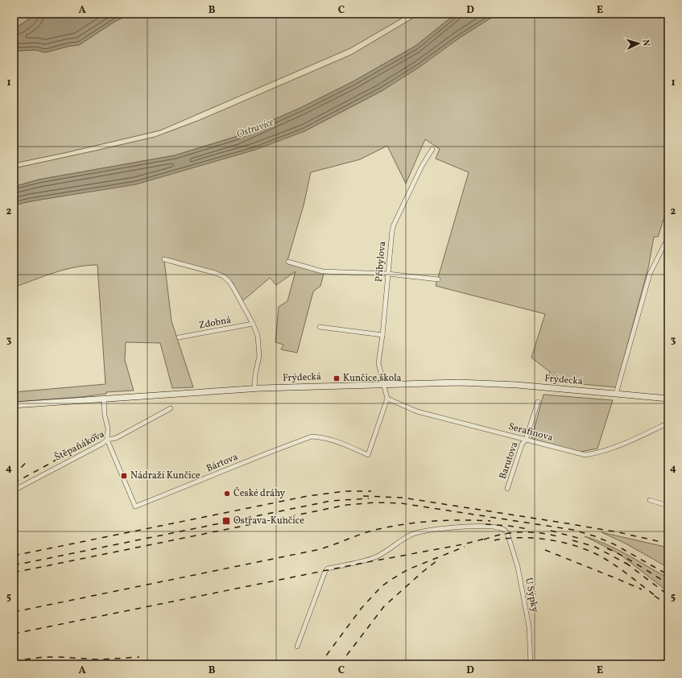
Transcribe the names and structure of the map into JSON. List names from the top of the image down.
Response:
{
  "streets": {
    "main road": ["Frýdecká"],
    "street": [
      "Přibylova",
      "Zdobná",
      "Serafinova",
      "Štěpaňákova",
      "Barutova",
      "Bártova",
      "U Sýpky"
    ]
  },
  "crossings": [
    ["Přibylova", "Frýdecká"],
    ["Přibylova", "Serafinova"],
    ["Přibylova", "Bártova"],
    ["Frýdecká", "Bártova"],
    ["Serafinova", "Barutova"],
    ["Serafinova", "Bártova"],
    ["Štěpaňákova", "Bártova"]
  ],
  "water": ["Ostravice"],
  "places": {
    "transit": ["Kunčice,škola", "Nádraží Kunčice", "Ostrava-Kunčice"],
    "other": ["České dráhy"]
  },
  "north": "right",
  "grid": {
    "columns": [
      "A",
      "B",
      "C",
      "D",
      "E"
    ],
    "rows": [
      "1",
      "2",
      "3",
      "4",
      "5"
    ]
  }
}
